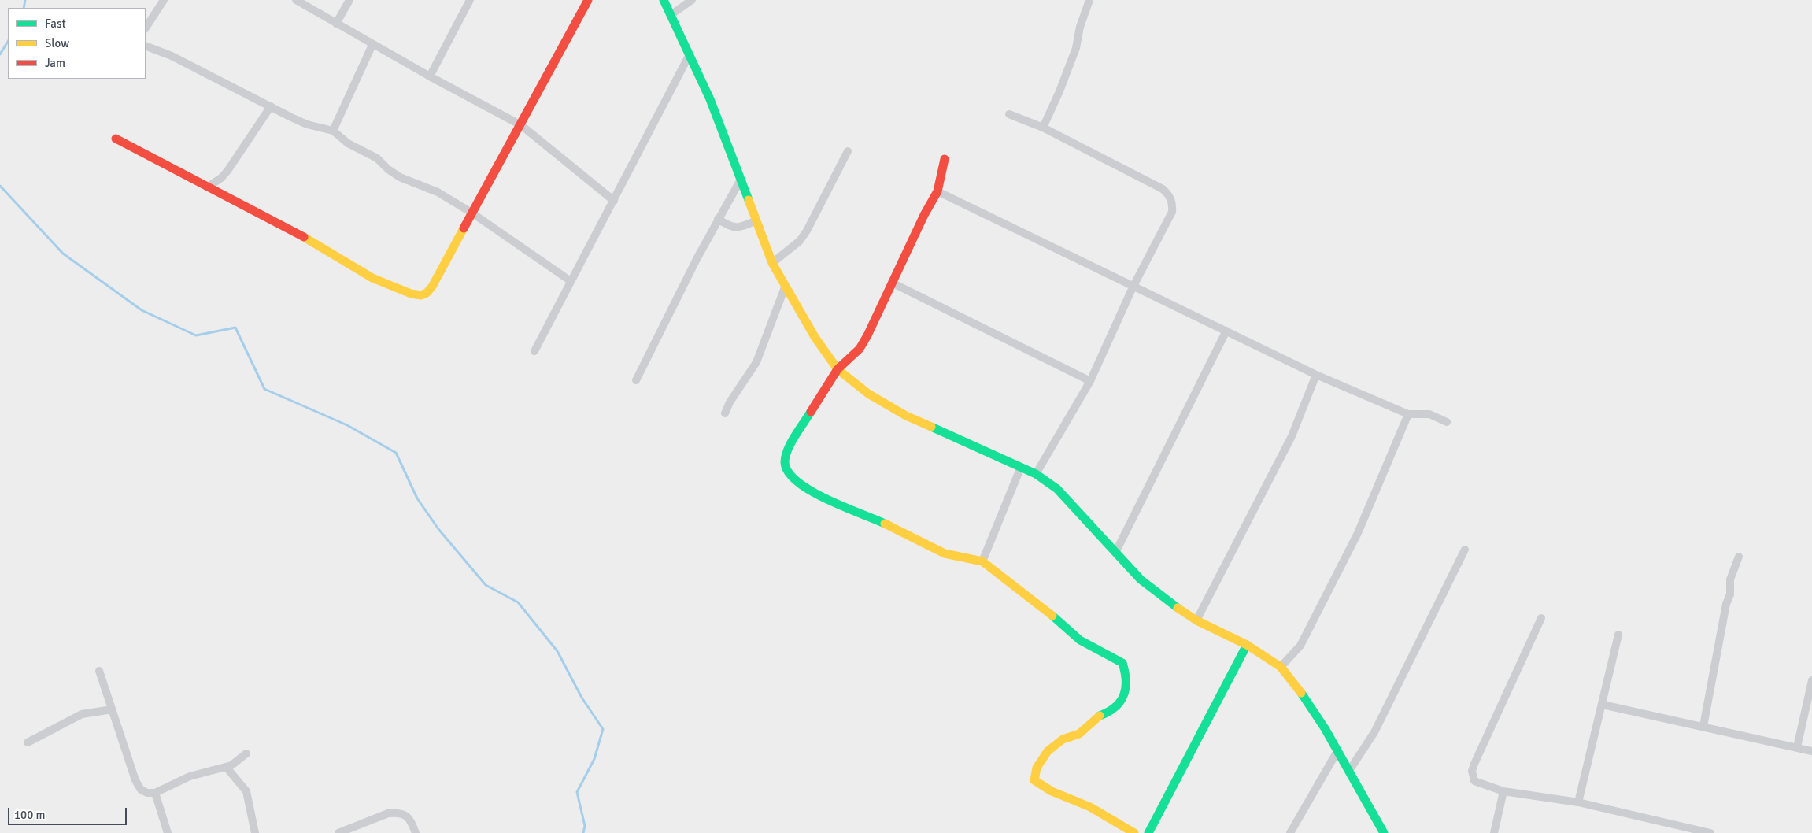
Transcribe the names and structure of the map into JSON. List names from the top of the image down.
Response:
{
  "legend": ["Fast", "Slow", "Jam"],
  "scale_bar": "100 m"
}
